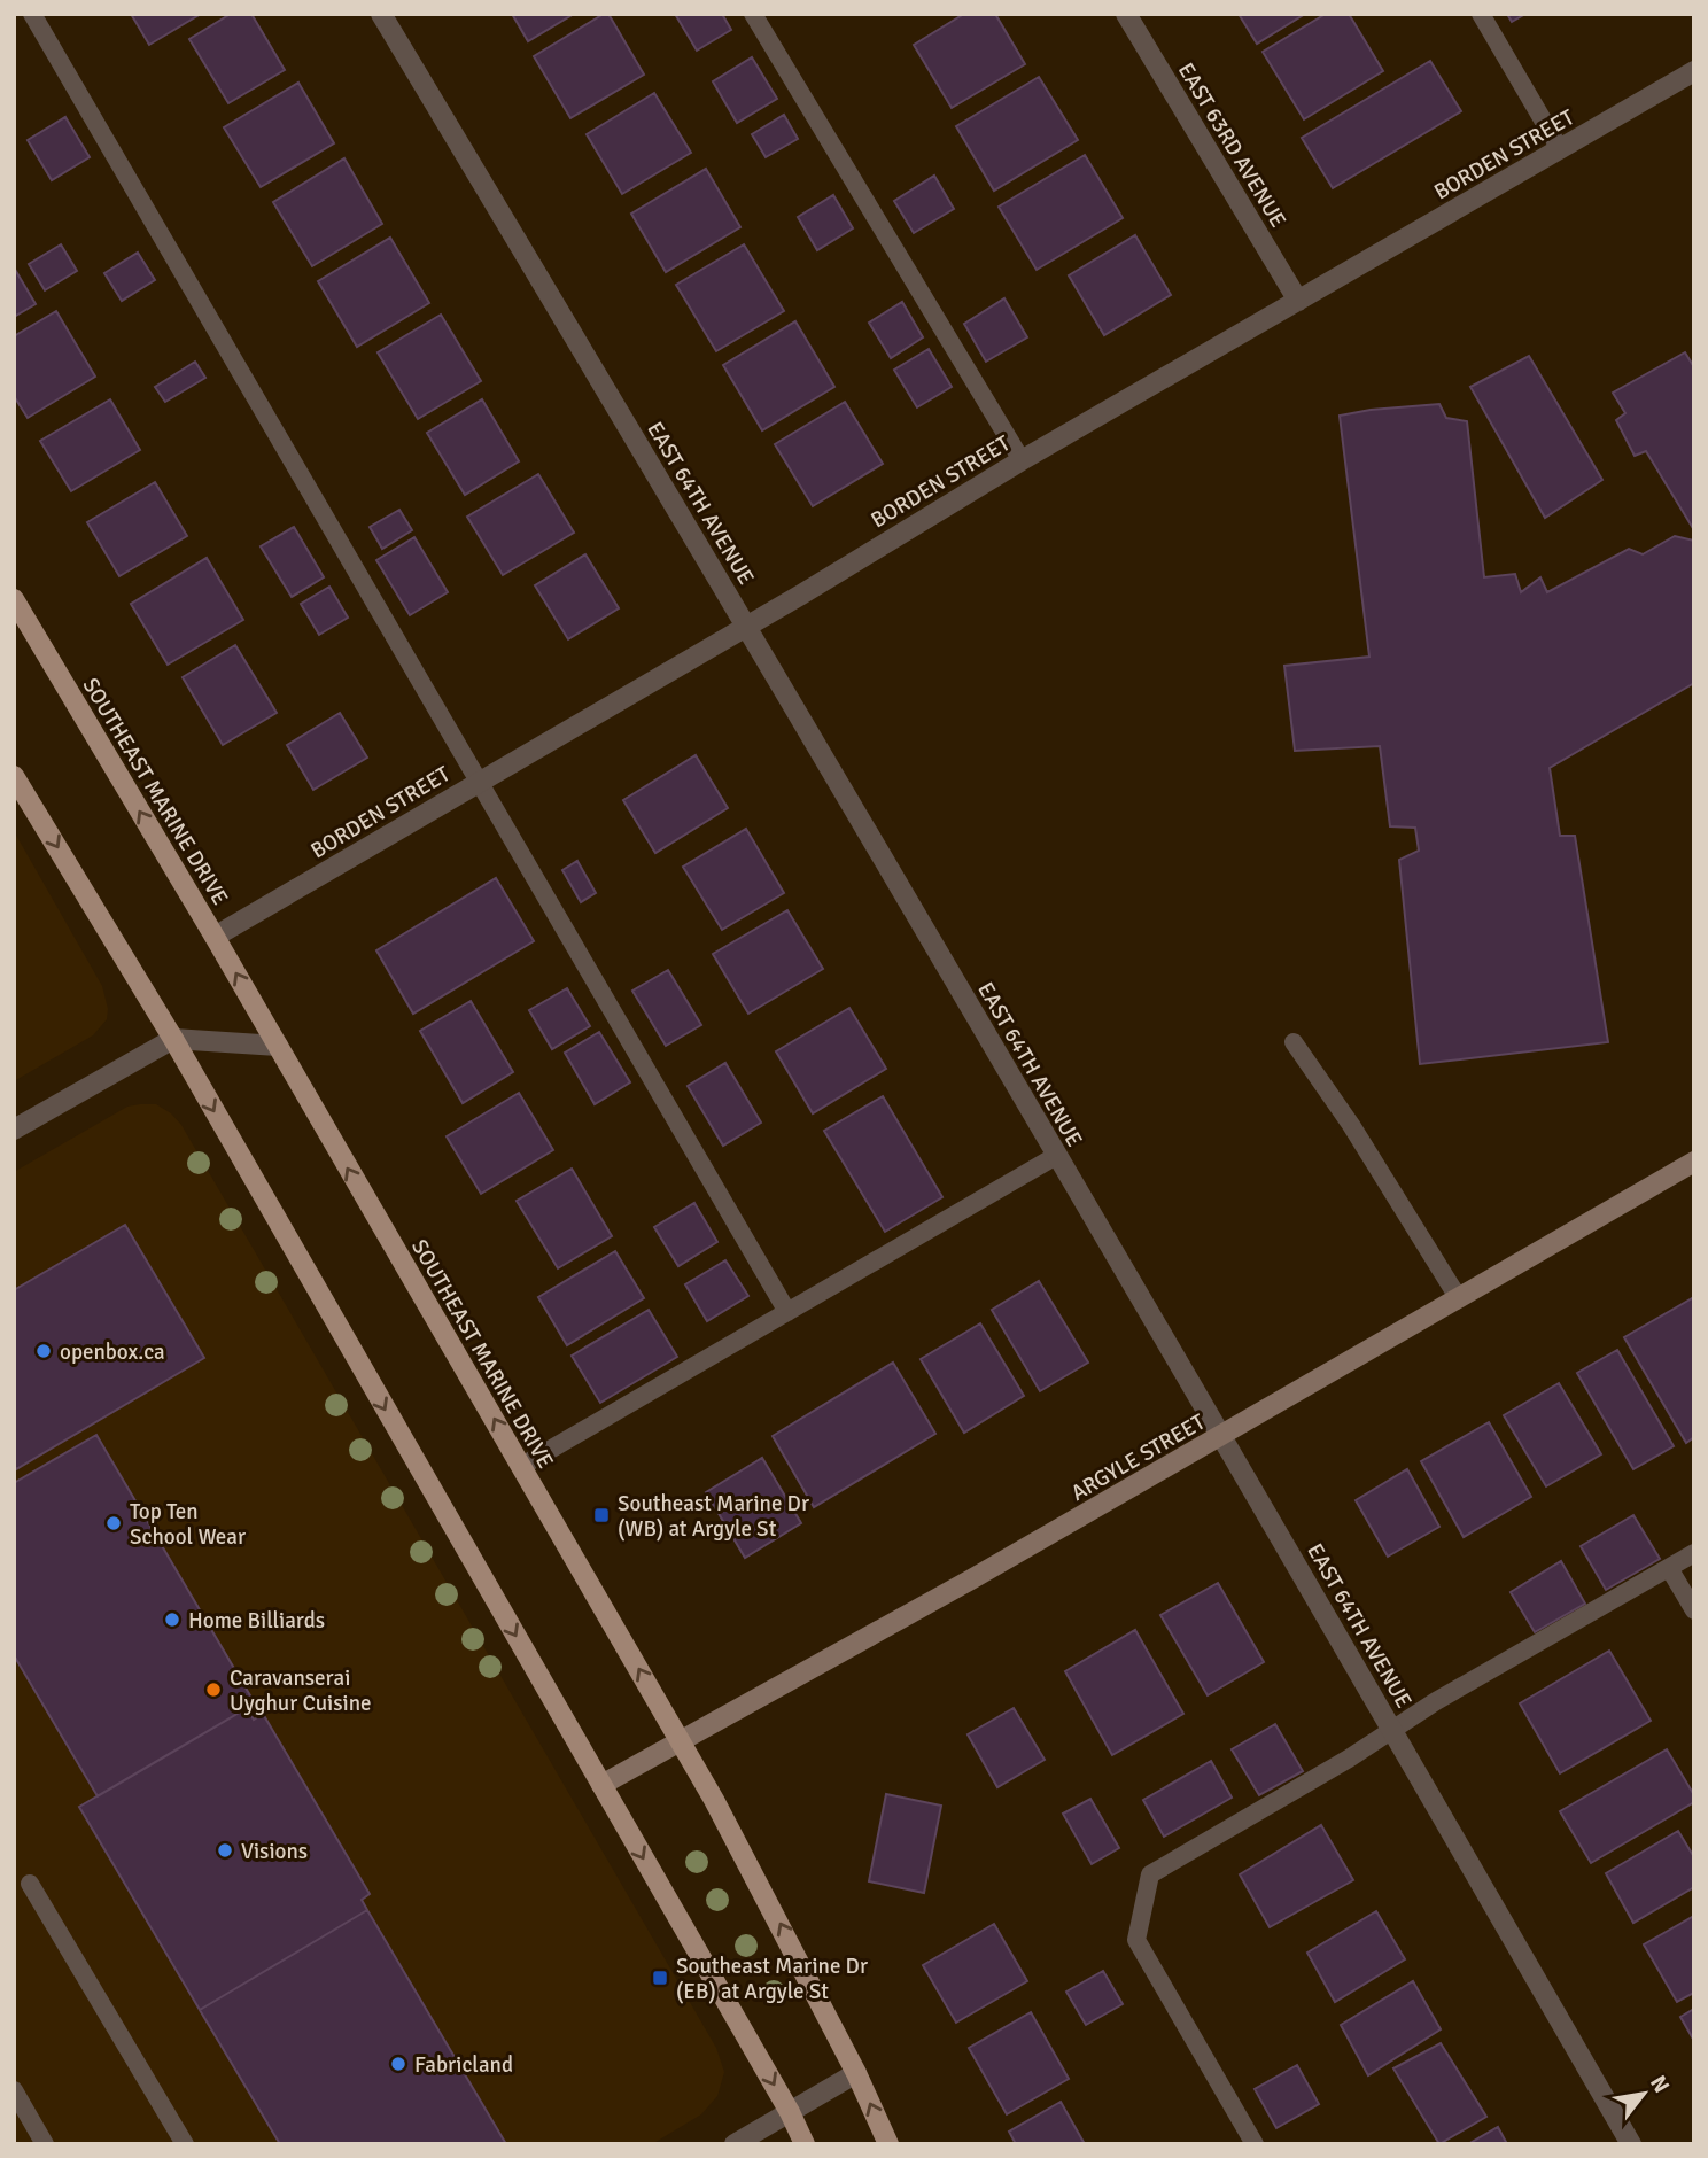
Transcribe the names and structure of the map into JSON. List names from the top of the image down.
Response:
{
  "streets": {
    "main road": ["SOUTHEAST MARINE DRIVE"],
    "street": [
      "EAST 63RD AVENUE",
      "BORDEN STREET",
      "EAST 64TH AVENUE",
      "ARGYLE STREET"
    ]
  },
  "crossings": [
    ["EAST 63RD AVENUE", "BORDEN STREET"],
    ["BORDEN STREET", "EAST 64TH AVENUE"],
    ["BORDEN STREET", "SOUTHEAST MARINE DRIVE"],
    ["EAST 64TH AVENUE", "ARGYLE STREET"],
    ["SOUTHEAST MARINE DRIVE", "ARGYLE STREET"]
  ],
  "places": {
    "other": [
      "openbox.ca",
      "Top Ten School Wear",
      "Home Billiards",
      "Caravanserai Uyghur Cuisine",
      "Visions",
      "Fabricland"
    ],
    "transit": ["Southeast Marine Dr (WB) at Argyle St", "Southeast Marine Dr (EB) at Argyle St"]
  },
  "north": "top right"
}
